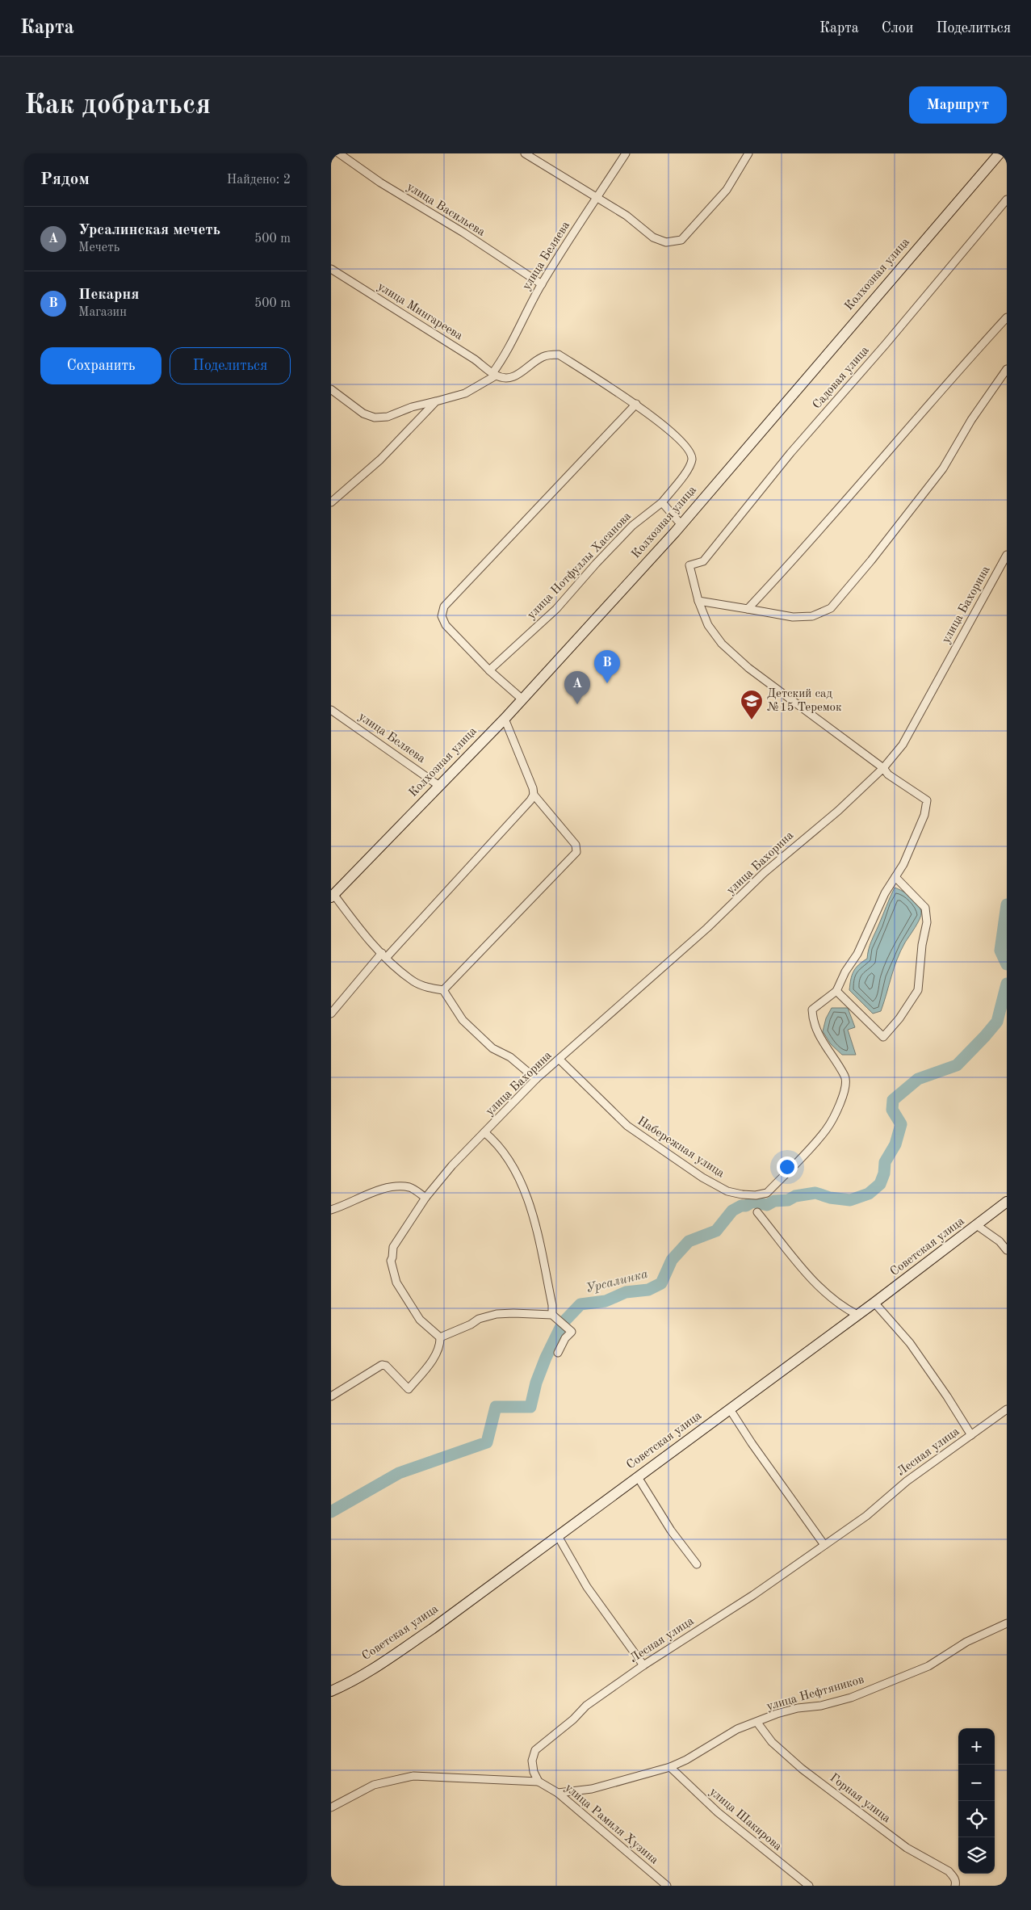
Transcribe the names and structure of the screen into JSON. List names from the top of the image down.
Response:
{
  "streets": {
    "main road": ["Колхозная улица", "Советская улица"],
    "street": [
      "улица Васильева",
      "улица Беляева",
      "улица Мингареева",
      "Садовая улица",
      "улица Нотфуллы Хасанова",
      "улица Бахорина",
      "Набережная улица",
      "Лесная улица",
      "улица Нефтяников",
      "Горная улица",
      "улица Шакирова",
      "улица Рамиля Хузина"
    ]
  },
  "crossings": [
    ["улица Васильева", "улица Беляева"],
    ["улица Беляева", "Колхозная улица"],
    ["улица Беляева", "улица Мингареева"],
    ["улица Бахорина", "Набережная улица"],
    ["Лесная улица", "улица Рамиля Хузина"],
    ["улица Нефтяников", "Горная улица"],
    ["улица Нефтяников", "улица Шакирова"],
    ["улица Нефтяников", "улица Рамиля Хузина"]
  ],
  "water": ["Урсалинка"],
  "places": {
    "school or university": ["Детский сад №15 Теремок"]
  },
  "page": {
    "header": "Карта",
    "nav": ["Карта", "Слои", "Поделиться"],
    "buttons": [
      "Маршрут",
      ["Сохранить", "Поделиться"]
    ],
    "title": "Как добраться",
    "heading": ["Рядом", "Найдено: 2"],
    "list": [
      {
        "mark": "A",
        "name": "Урсалинская мечеть",
        "note": "Мечеть",
        "value": "500 m"
      },
      {
        "mark": "B",
        "name": "Пекарня",
        "note": "Магазин",
        "value": "500 m"
      }
    ],
    "pins": ["B", "A"],
    "map_buttons": ["+", "−"]
  }
}
